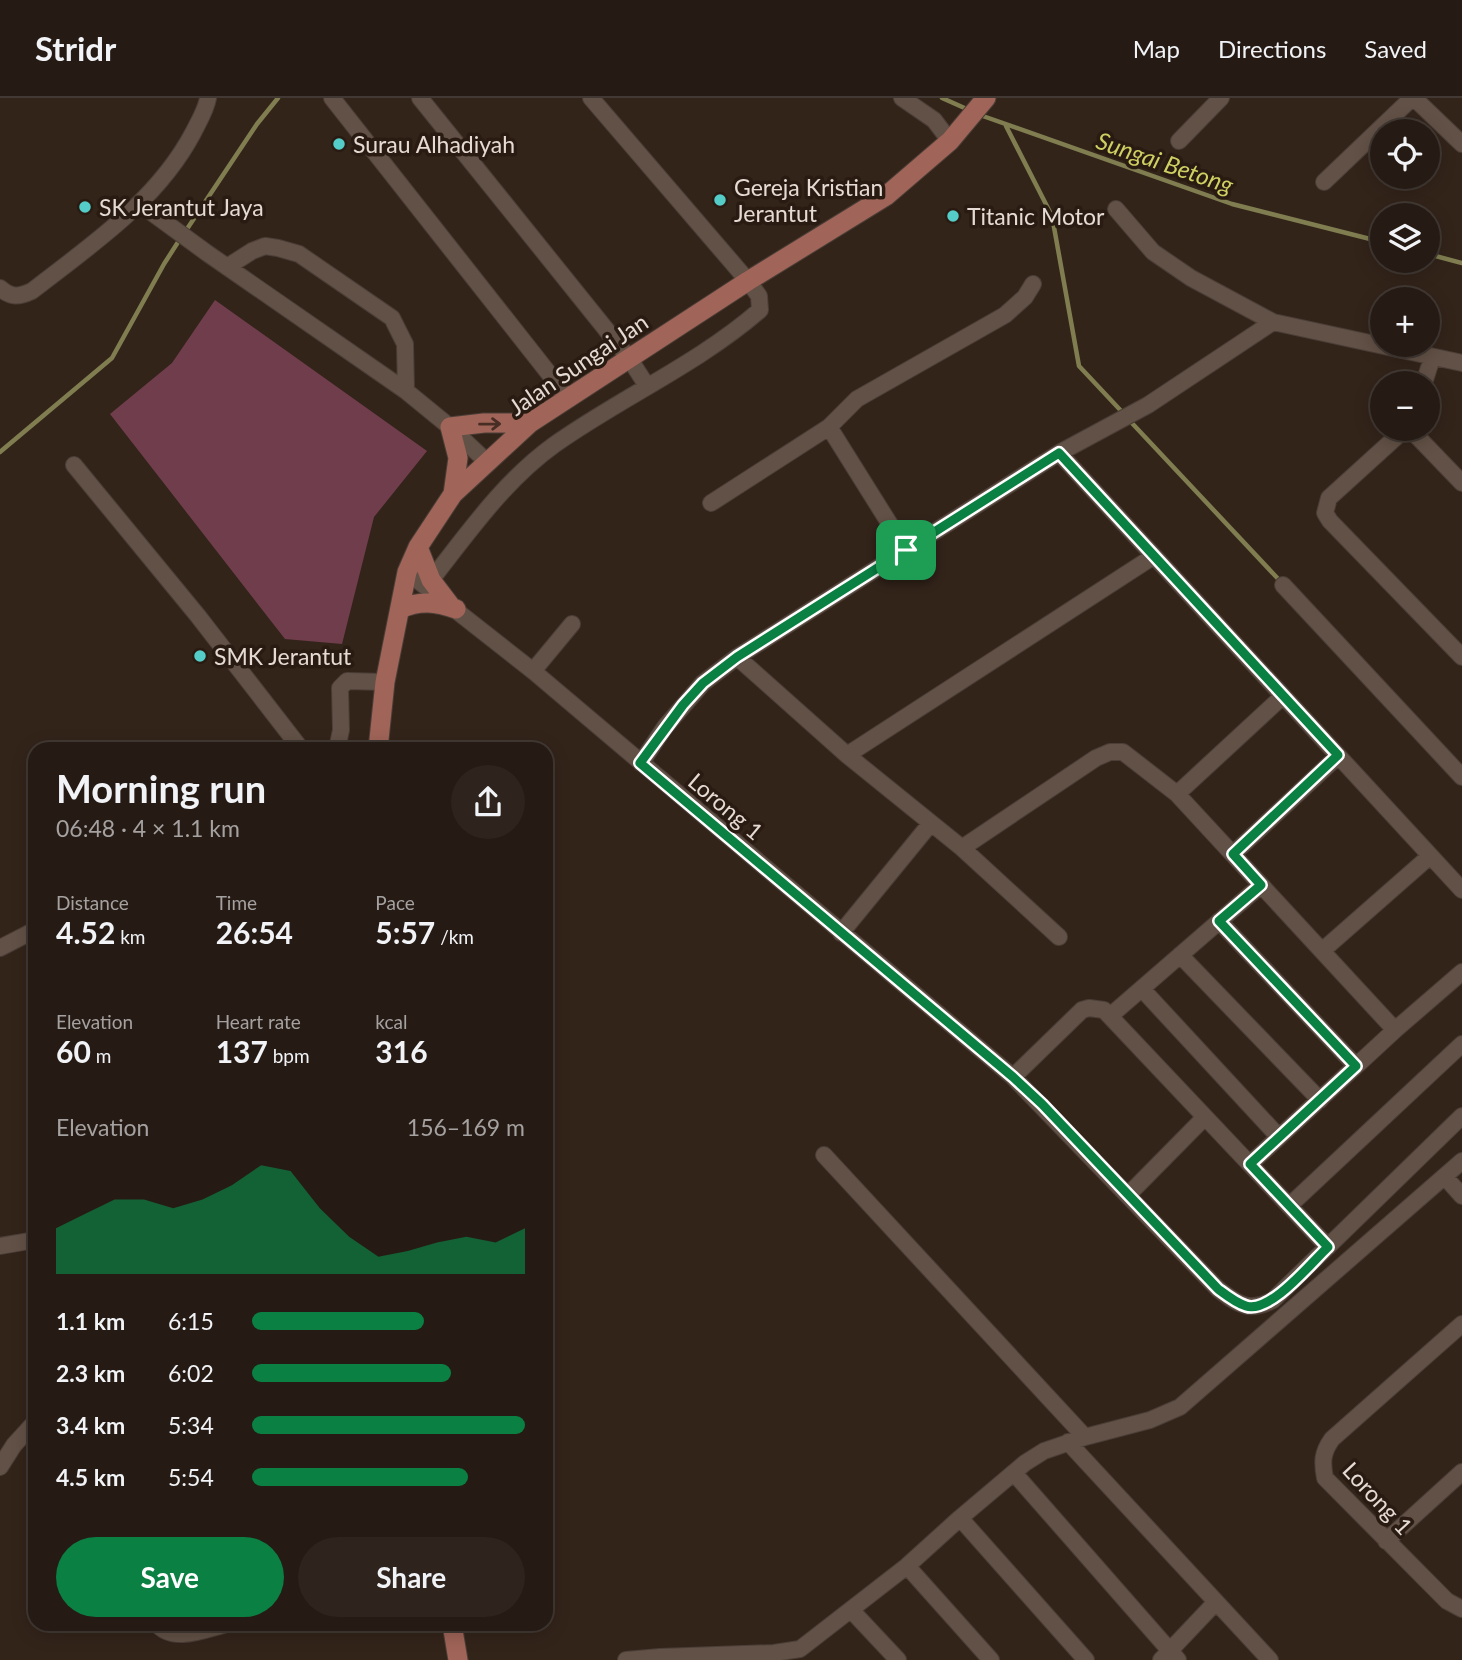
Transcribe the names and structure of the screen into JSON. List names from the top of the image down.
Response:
{
  "streets": {
    "main road": ["Jalan Sungai Jan"],
    "street": ["Lorong 1"]
  },
  "crossings": [
    ["Jalan Sungai Jan", "Lorong 1"]
  ],
  "water": ["Sungai Betong"],
  "places": [
    "Surau Alhadiyah",
    "Gereja Kristian Jerantut",
    "SK Jerantut Jaya",
    "Titanic Motor",
    "SMK Jerantut"
  ],
  "page": {
    "header": "Stridr",
    "nav": ["Map", "Directions", "Saved"],
    "map_buttons": ["+", "−"],
    "heading": ["Morning run", "06:48 · 4 × 1.1 km"],
    "stats": [
      ["Distance", "4.52 km"],
      ["Time", "26:54"],
      ["Pace", "5:57 /km"],
      ["Elevation", "60 m"],
      ["Heart rate", "137 bpm"],
      ["kcal", "316"]
    ],
    "chart": ["Elevation", "156–169 m"],
    "list": [
      {
        "name": "1.1 km",
        "note": "6:15"
      },
      {
        "name": "2.3 km",
        "note": "6:02"
      },
      {
        "name": "3.4 km",
        "note": "5:34"
      },
      {
        "name": "4.5 km",
        "note": "5:54"
      }
    ],
    "buttons": ["Save", "Share"]
  }
}
